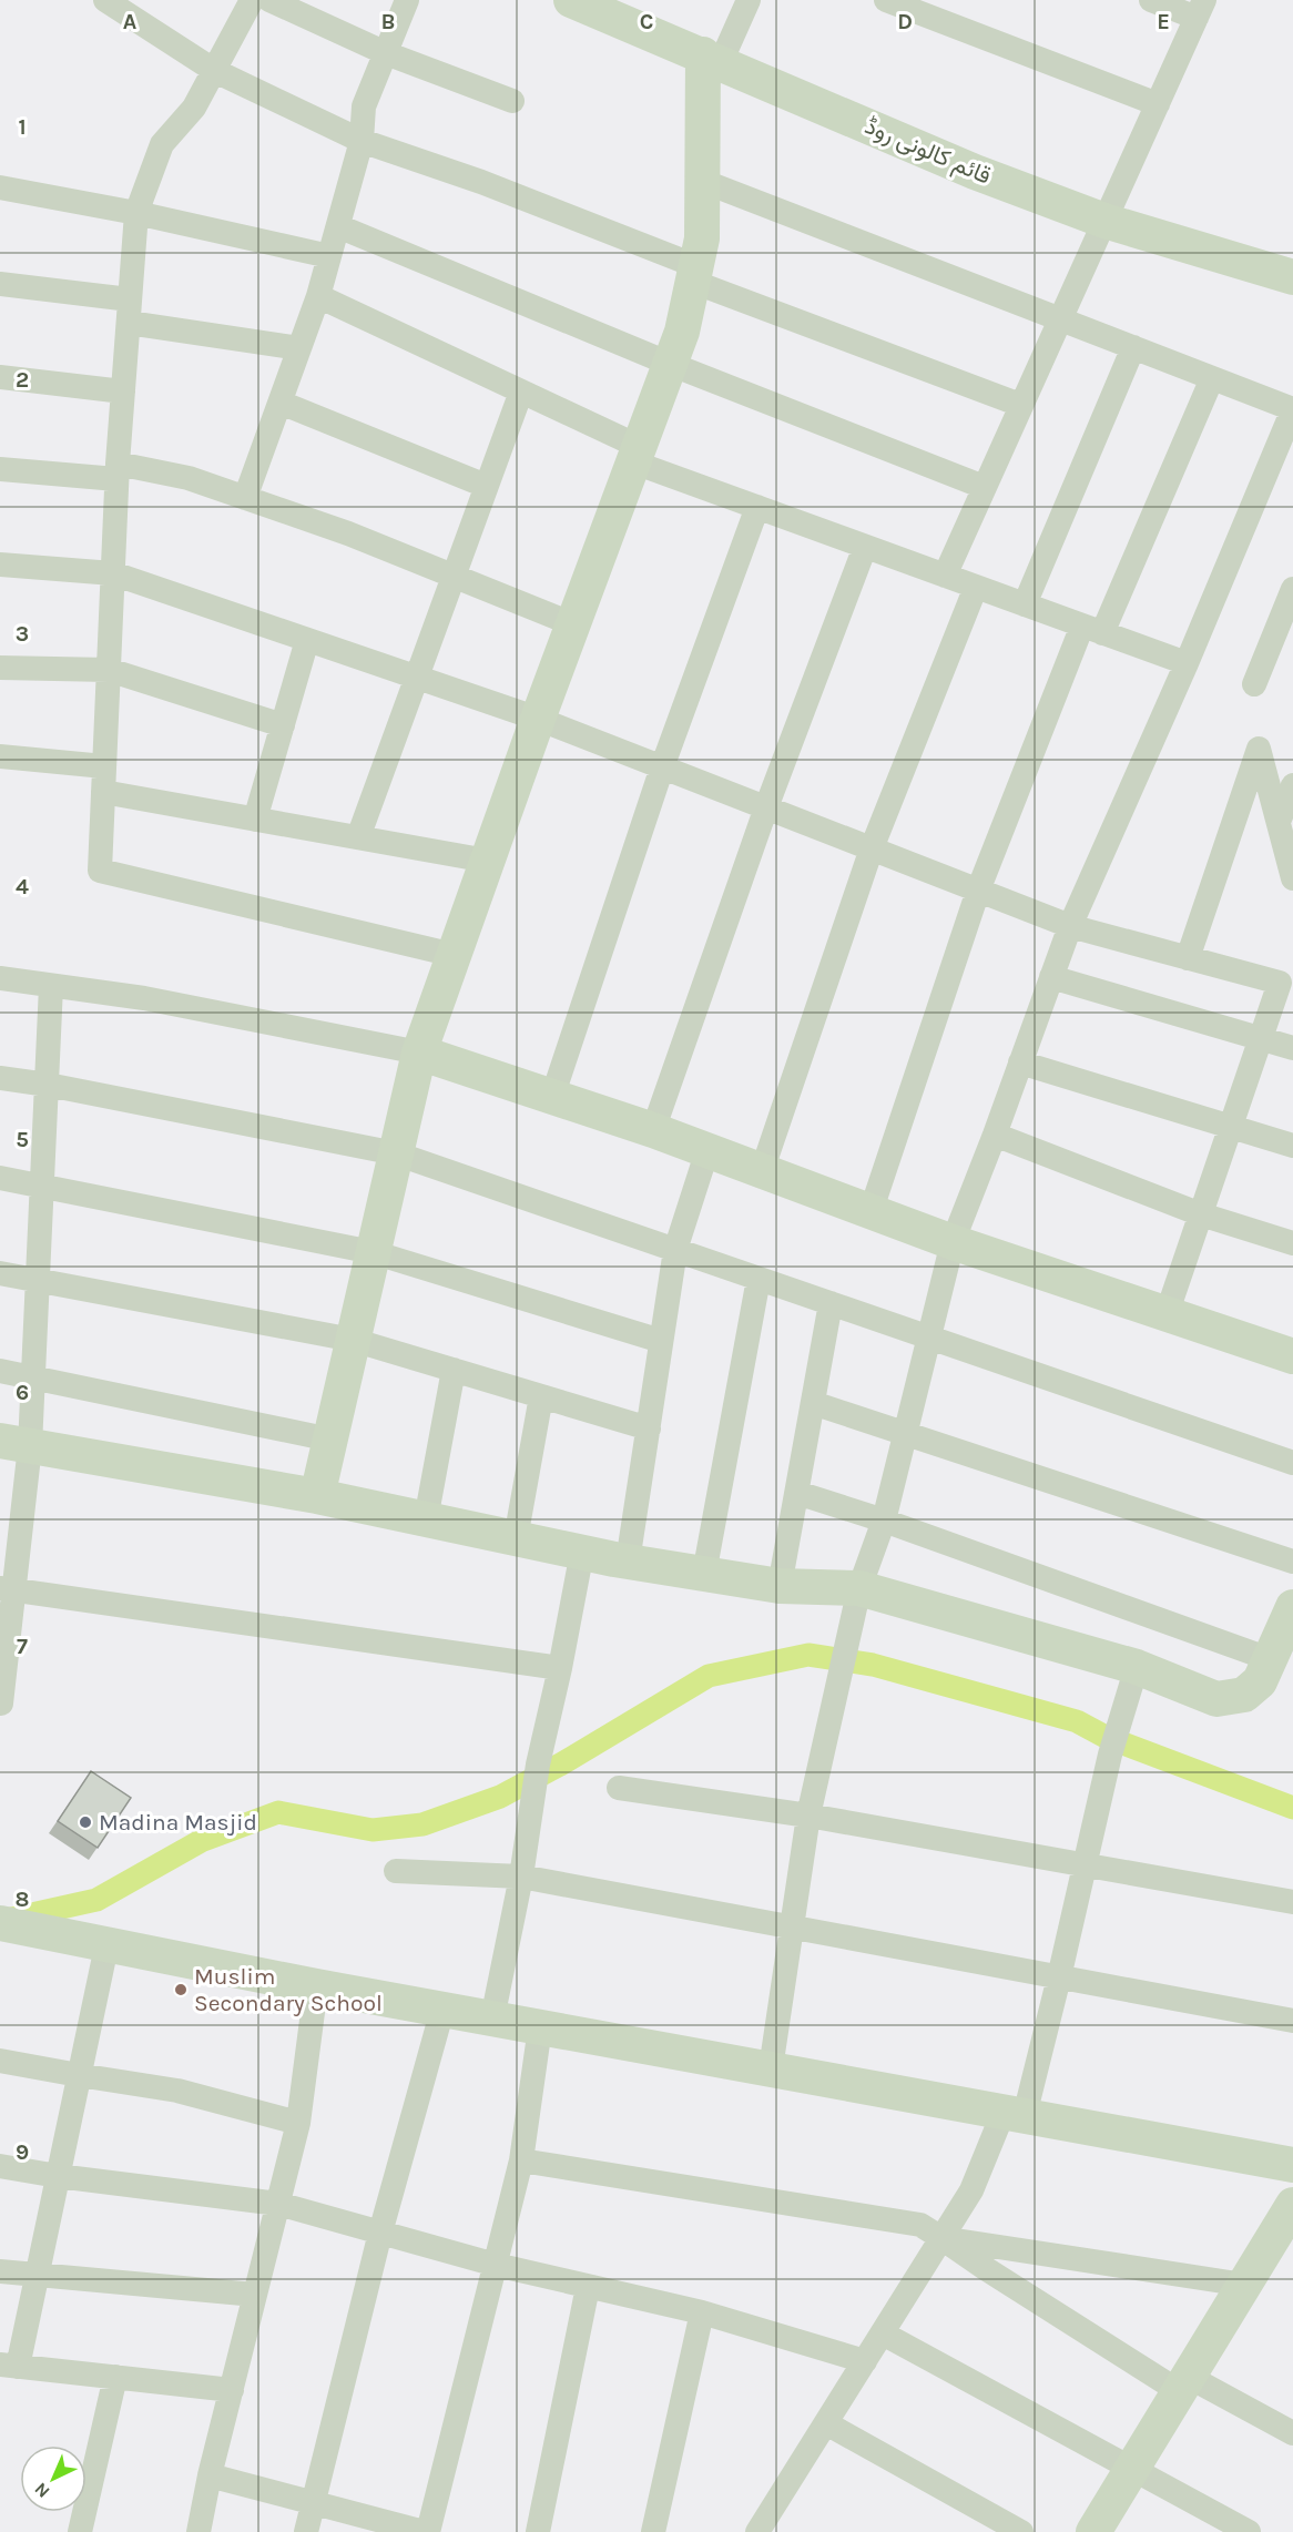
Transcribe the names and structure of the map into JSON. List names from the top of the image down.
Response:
{
  "streets": {
    "street": ["قائم کالونی روڈ"]
  },
  "places": ["Madina Masjid", "Muslim Secondary School"],
  "north": "bottom left",
  "grid": {
    "columns": [
      "A",
      "B",
      "C",
      "D",
      "E"
    ],
    "rows": [
      "1",
      "2",
      "3",
      "4",
      "5",
      "6",
      "7",
      "8",
      "9"
    ]
  }
}
